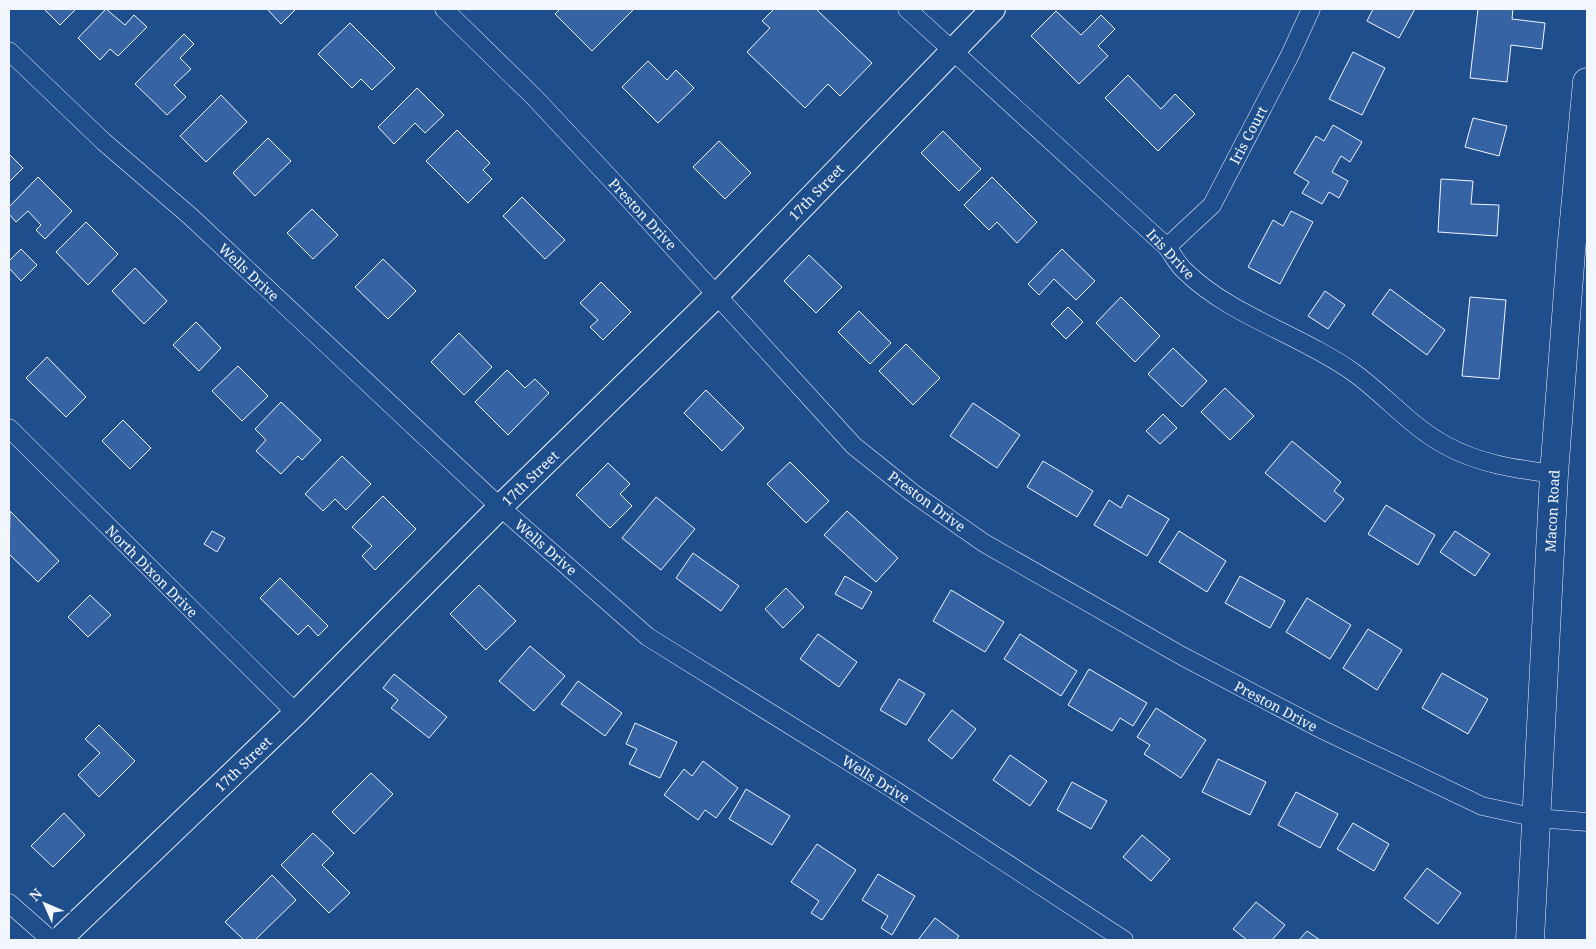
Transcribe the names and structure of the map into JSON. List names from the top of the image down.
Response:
{
  "streets": {
    "main road": ["Macon Road"],
    "street": [
      "Iris Court",
      "17th Street",
      "Preston Drive",
      "Iris Drive",
      "Wells Drive",
      "North Dixon Drive"
    ]
  },
  "crossings": [
    ["Iris Court", "Iris Drive"],
    ["17th Street", "Preston Drive"],
    ["17th Street", "Iris Drive"],
    ["17th Street", "Wells Drive"],
    ["17th Street", "North Dixon Drive"],
    ["Preston Drive", "Macon Road"],
    ["Iris Drive", "Macon Road"]
  ],
  "north": "top left"
}
